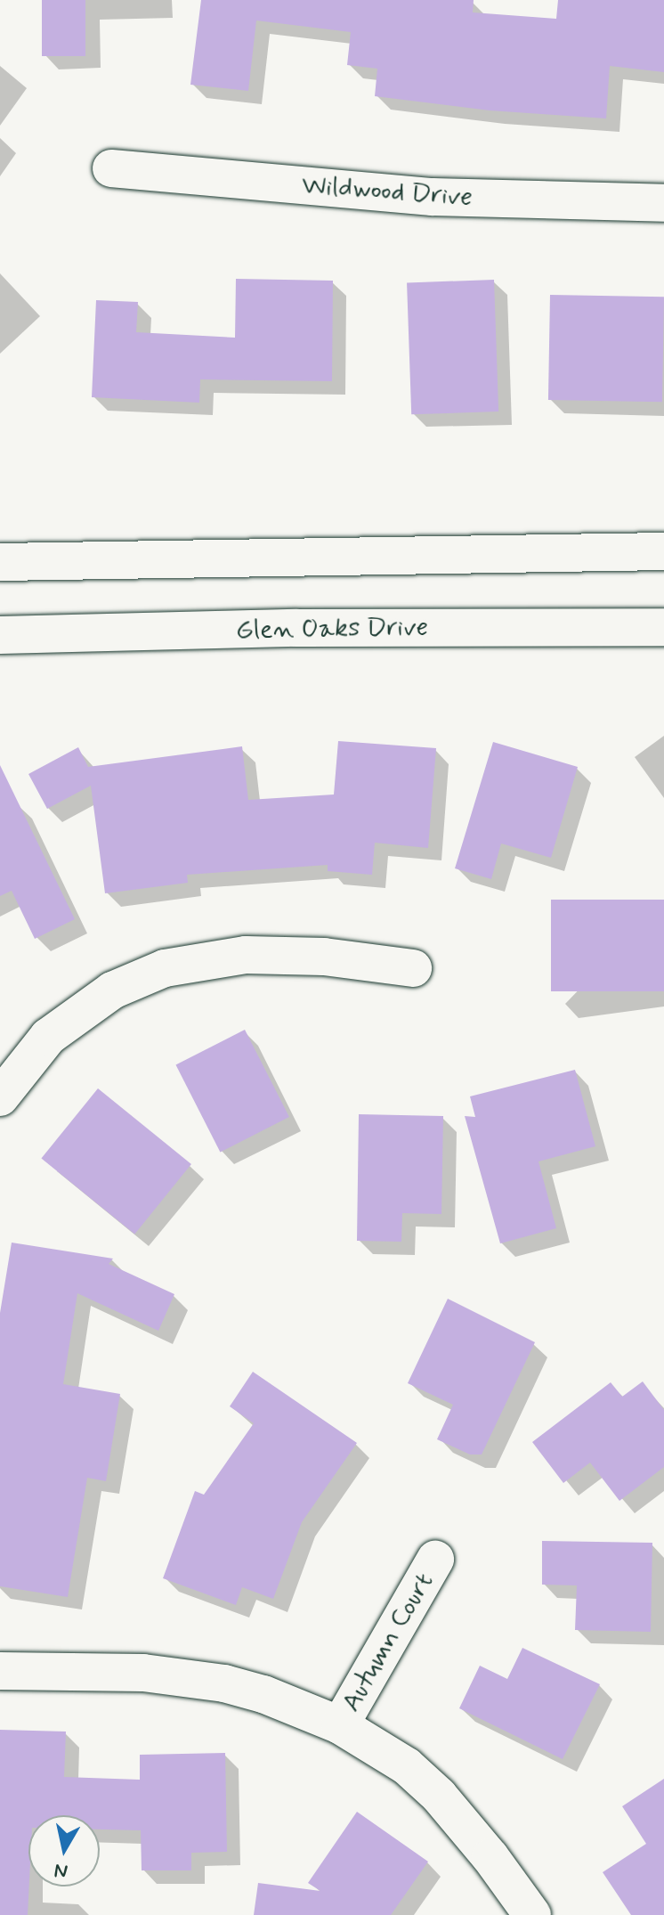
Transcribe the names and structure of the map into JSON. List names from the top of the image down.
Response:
{
  "streets": {
    "street": ["Wildwood Drive", "Glen Oaks Drive", "Autumn Court"]
  },
  "north": "bottom"
}
